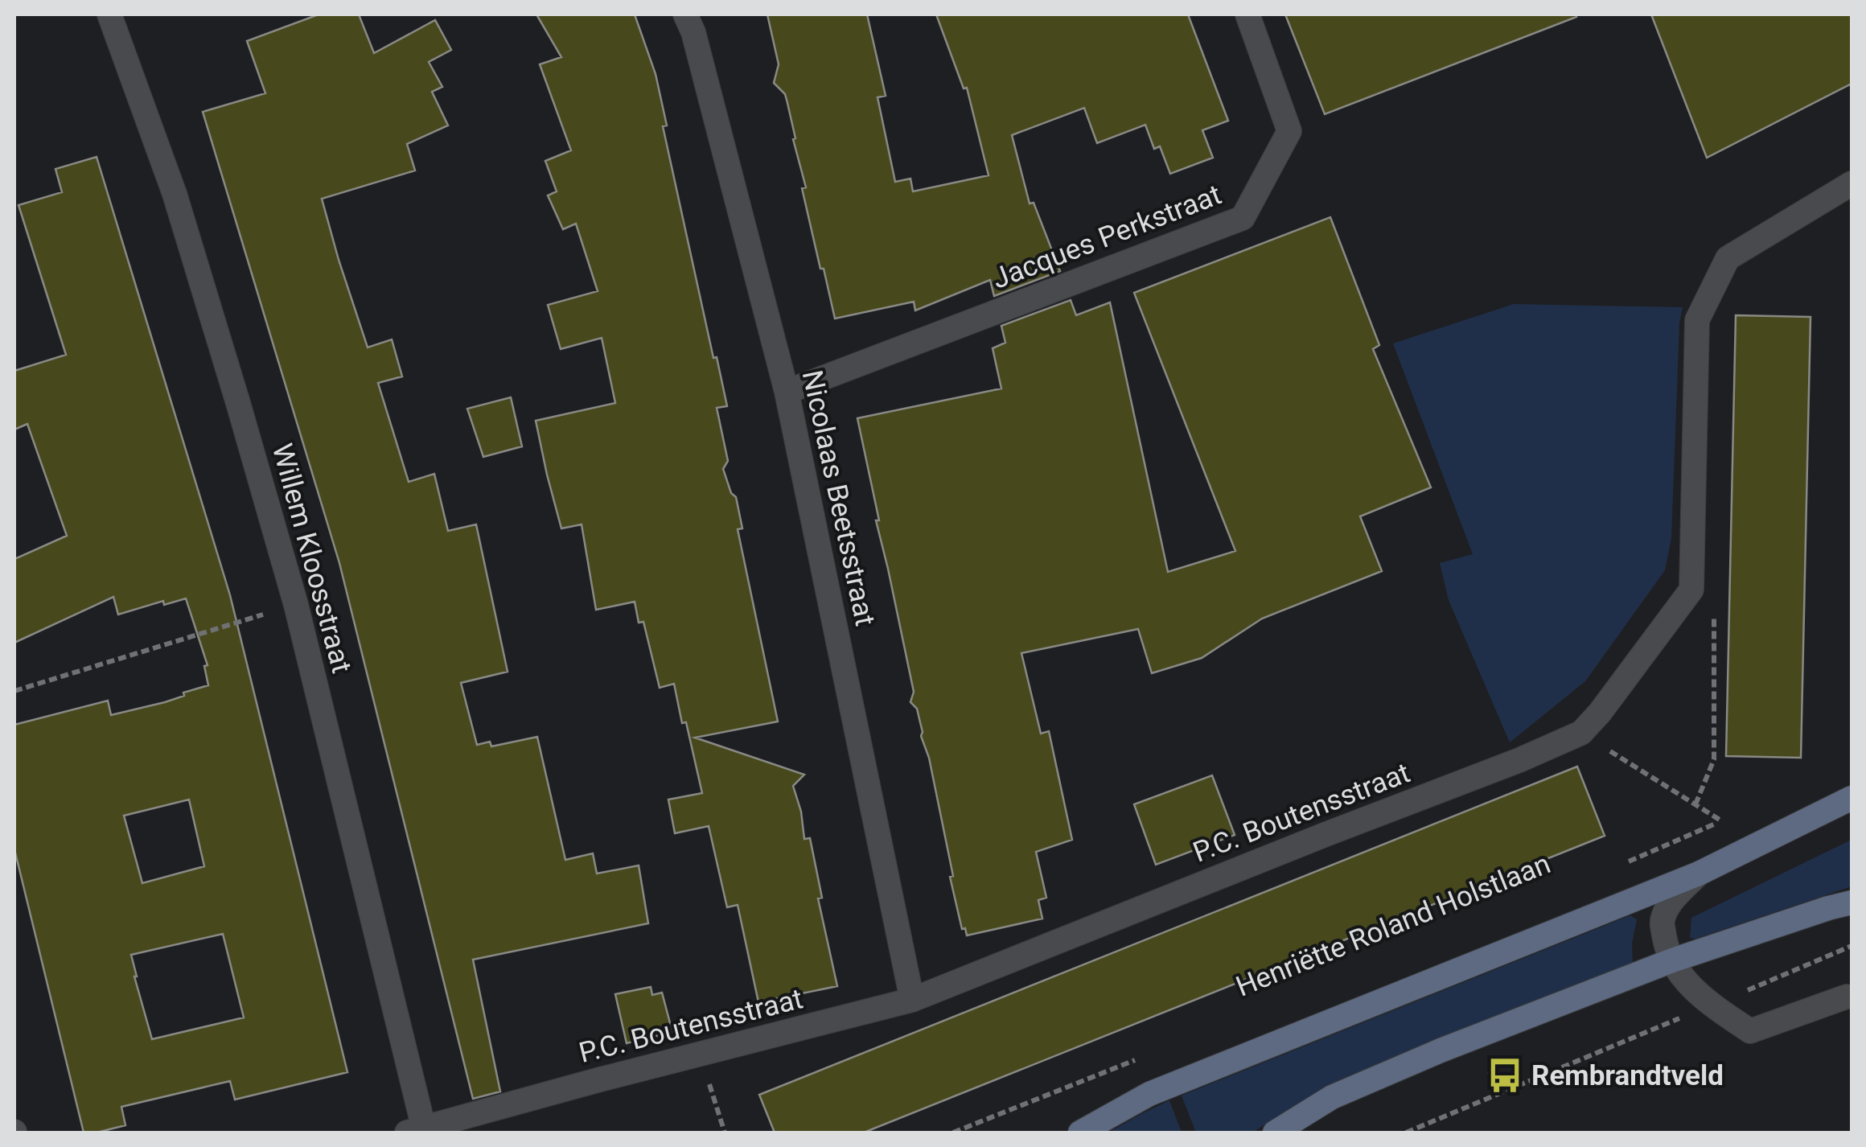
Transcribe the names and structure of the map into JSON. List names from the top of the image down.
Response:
{
  "streets": {
    "street": [
      "Jacques Perkstraat",
      "Nicolaas Beetsstraat",
      "Willem Kloosstraat",
      "P.C. Boutensstraat"
    ]
  },
  "crossings": [
    ["Jacques Perkstraat", "Nicolaas Beetsstraat"],
    ["Nicolaas Beetsstraat", "P.C. Boutensstraat"],
    ["Willem Kloosstraat", "P.C. Boutensstraat"]
  ],
  "places": {
    "bus stop": ["Rembrandtveld"]
  }
}
